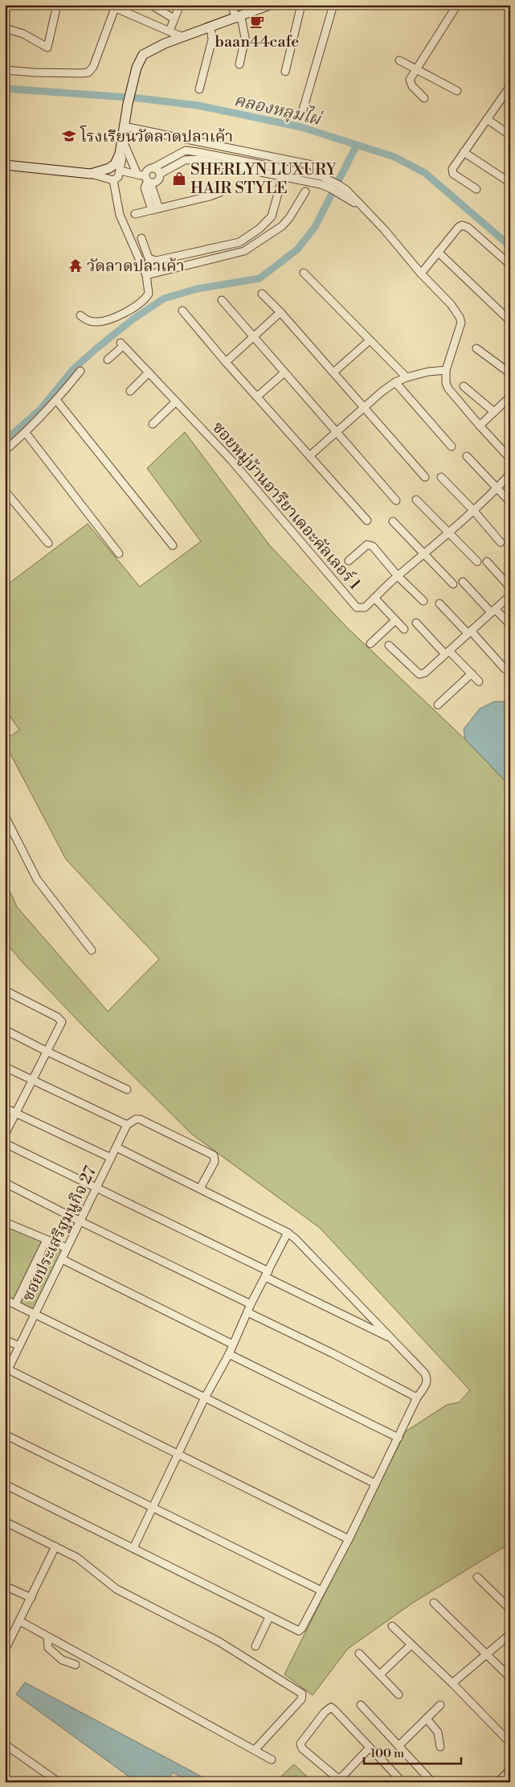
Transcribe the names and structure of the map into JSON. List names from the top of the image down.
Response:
{
  "streets": {
    "street": ["ซอยหมู่บ้านอารียาเดอะคัลเลอร์ 1", "ซอยประเสริฐมนูกิจ 27"]
  },
  "water": ["คลองหลุมไผ่"],
  "places": {
    "cafe": ["baan44cafe"],
    "school or university": ["โรงเรียนวัดลาดปลาเค้า"],
    "shop": ["SHERLYN LUXURY HAIR STYLE"],
    "temple": ["วัดลาดปลาเค้า"]
  },
  "scale_bar": "100 m"
}
